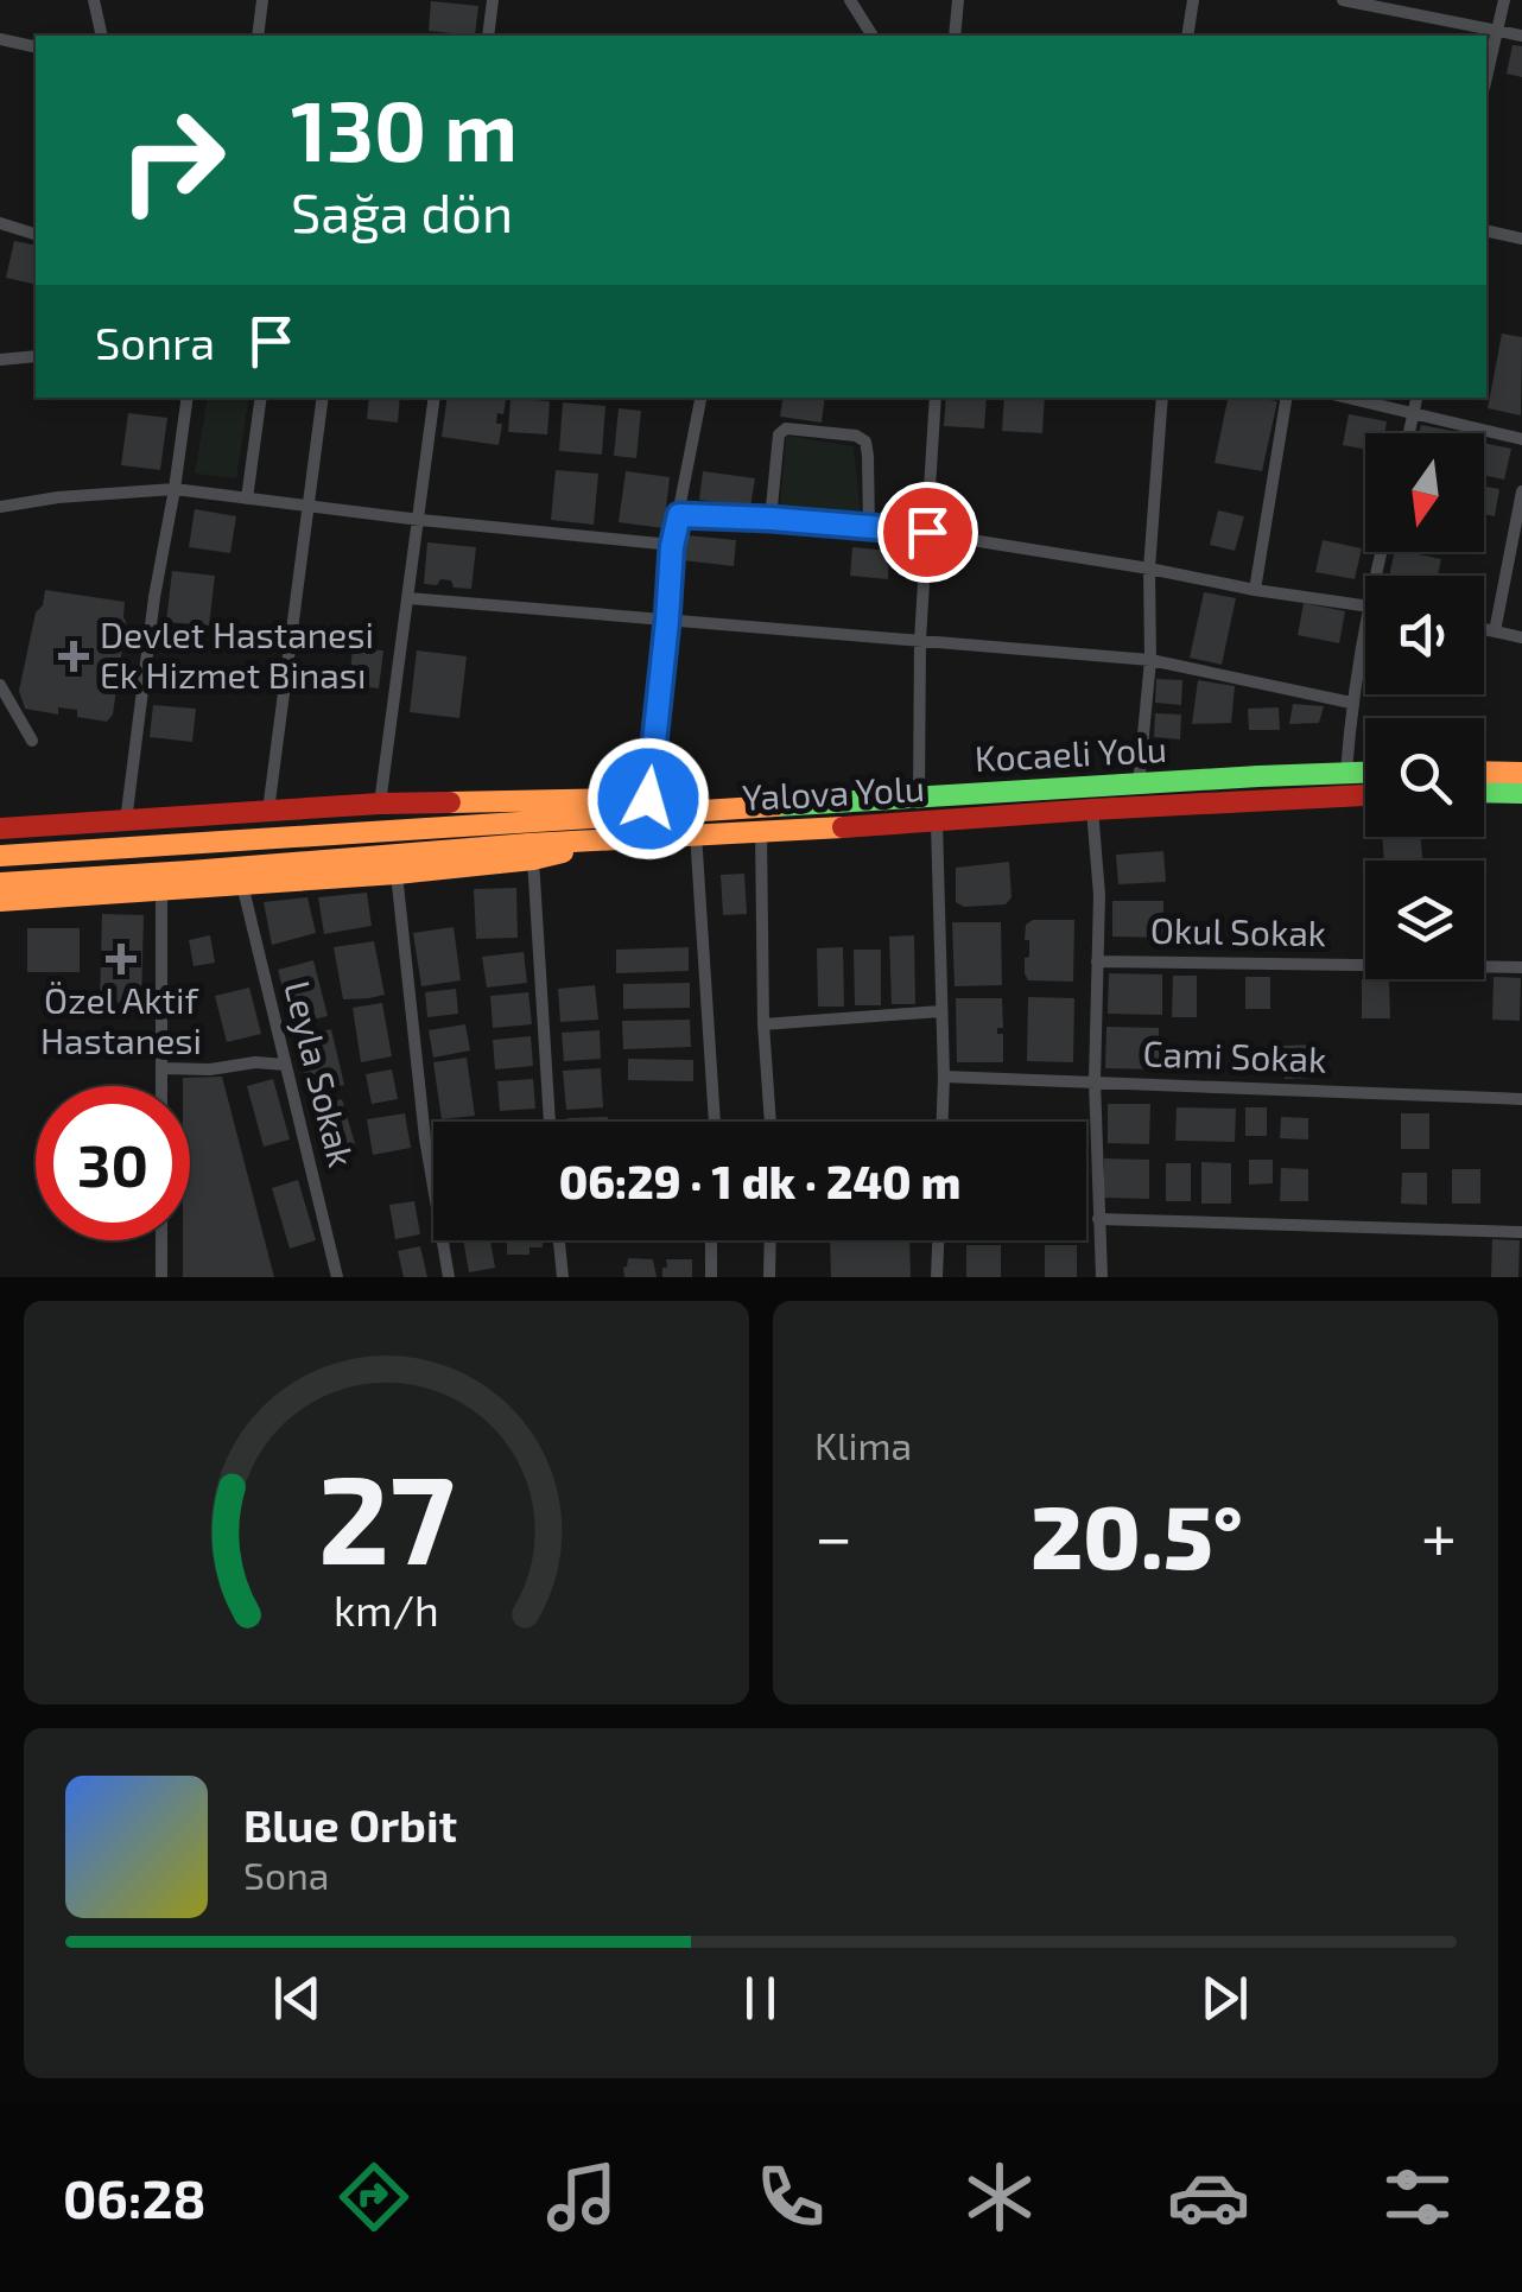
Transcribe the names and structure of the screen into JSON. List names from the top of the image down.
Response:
{
  "streets": {
    "highway": ["Kocaeli̇ Yolu", "Yalova Yolu"],
    "street": ["Okul Sokak", "Cami Sokak", "Leyla Sokak"]
  },
  "places": {
    "health": ["Devlet Hastanesi Ek Hizmet Binası", "Özel Aktif Hastanesi"]
  },
  "north": "bottom",
  "page": {
    "turn": ["130 m", "Sağa dön"],
    "then": "Sonra",
    "limit": "30",
    "trip": "06:29 · 1 dk · 240 m",
    "tile": "Klima",
    "heat": ["−", "20.5°", "+"],
    "song": ["Blue Orbit", "Sona"],
    "tabs": "06:28",
    "gauge": ["27", "km/h"]
  }
}
